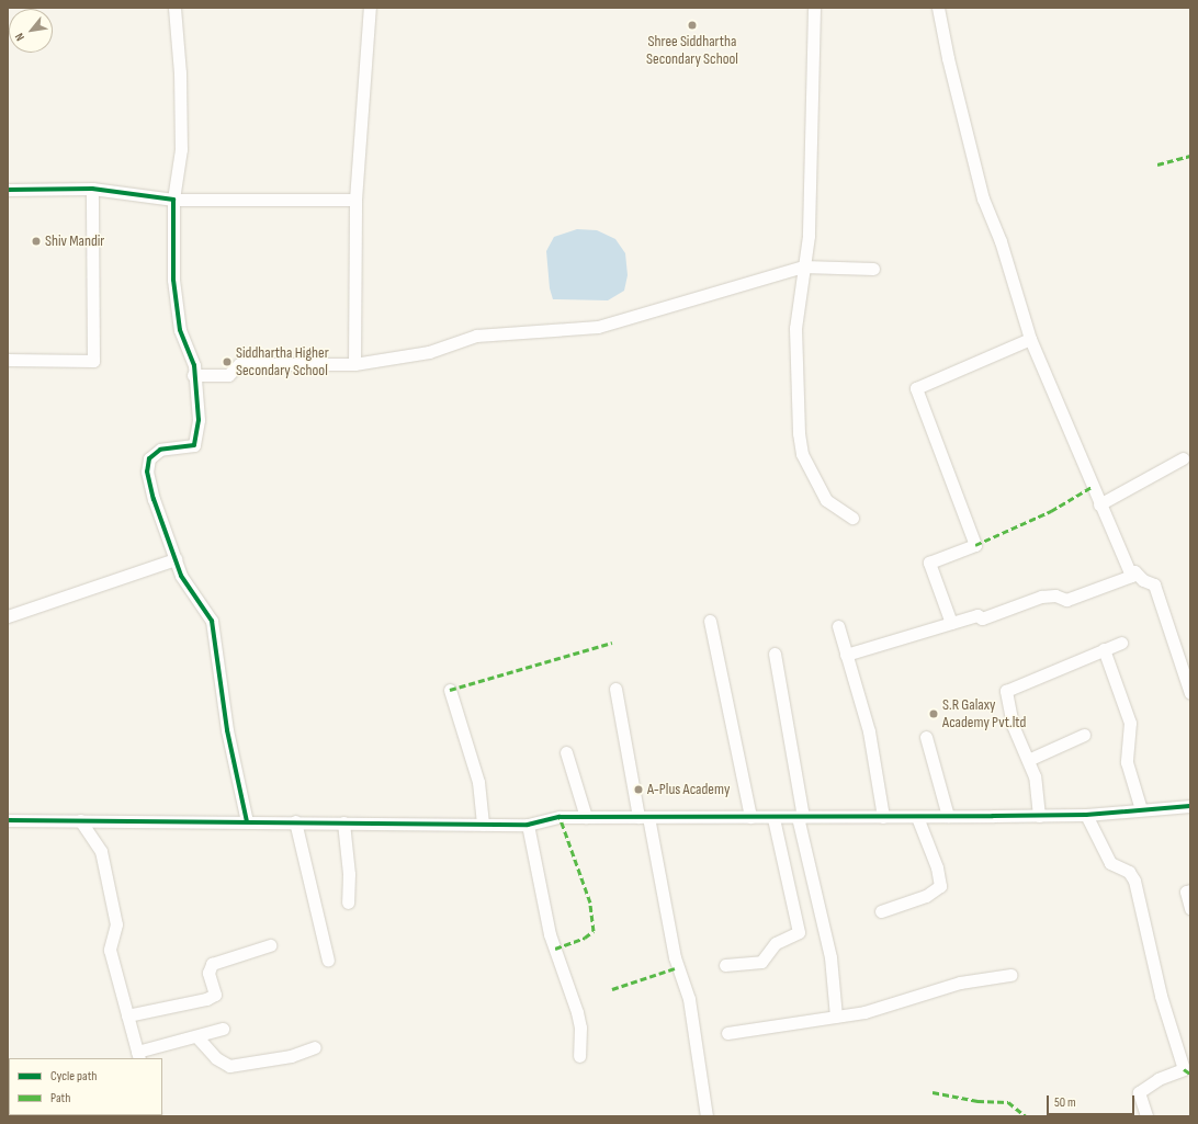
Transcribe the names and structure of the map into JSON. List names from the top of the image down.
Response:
{
  "places": [
    "Shree Siddhartha Secondary School",
    "Shiv Mandir",
    "Siddhartha Higher Secondary School",
    "S.R Galaxy Academy Pvt.ltd",
    "A-Plus Academy"
  ],
  "legend": ["Cycle path", "Path"],
  "scale_bar": "50 m",
  "north": "bottom left"
}
